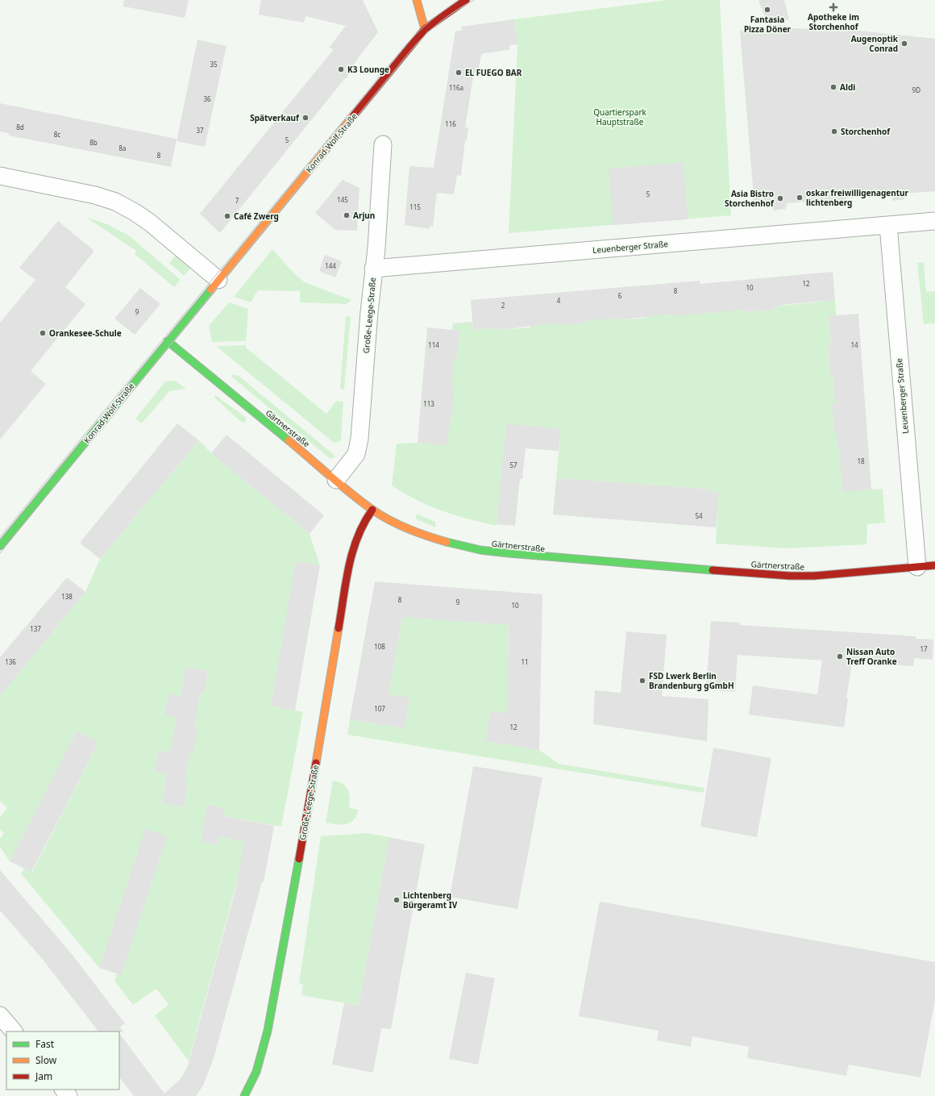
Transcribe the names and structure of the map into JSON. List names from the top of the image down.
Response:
{
  "streets": {
    "street": [
      "Konrad-Wolf-Straße",
      "Leuenberger Straße",
      "Große-Leege-Straße",
      "Gärtnerstraße"
    ]
  },
  "crossings": [
    ["Konrad-Wolf-Straße", "Gärtnerstraße"],
    ["Leuenberger Straße", "Große-Leege-Straße"],
    ["Leuenberger Straße", "Gärtnerstraße"],
    ["Große-Leege-Straße", "Gärtnerstraße"]
  ],
  "parks": ["Quartierspark Hauptstraße"],
  "places": {
    "health": ["Apotheke im Storchenhof"],
    "other": [
      "Fantasia Pizza Döner",
      "Augenoptik Conrad",
      "K3 Lounge",
      "EL FUEGO BAR",
      "Aldi",
      "Spätverkauf",
      "Storchenhof",
      "oskar freiwilligenagentur lichtenberg",
      "Asia Bistro Storchenhof",
      "Arjun",
      "Café Zwerg",
      "Orankesee-Schule",
      "Nissan Auto Treff Oranke",
      "FSD Lwerk Berlin Brandenburg gGmbH",
      "Lichtenberg Bürgeramt IV"
    ]
  },
  "house_numbers": [
    "35",
    "116a",
    "9D",
    "36",
    "116",
    "8d",
    "37",
    "8c",
    "5",
    "8b",
    "8a",
    "8",
    "5",
    "145",
    "7",
    "115",
    "144",
    "12",
    "10",
    "8",
    "6",
    "4",
    "2",
    "9",
    "114",
    "14",
    "113",
    "18",
    "57",
    "54",
    "138",
    "8",
    "9",
    "10",
    "137",
    "108",
    "17",
    "136",
    "11",
    "107",
    "12"
  ],
  "legend": ["Fast", "Slow", "Jam"]
}
